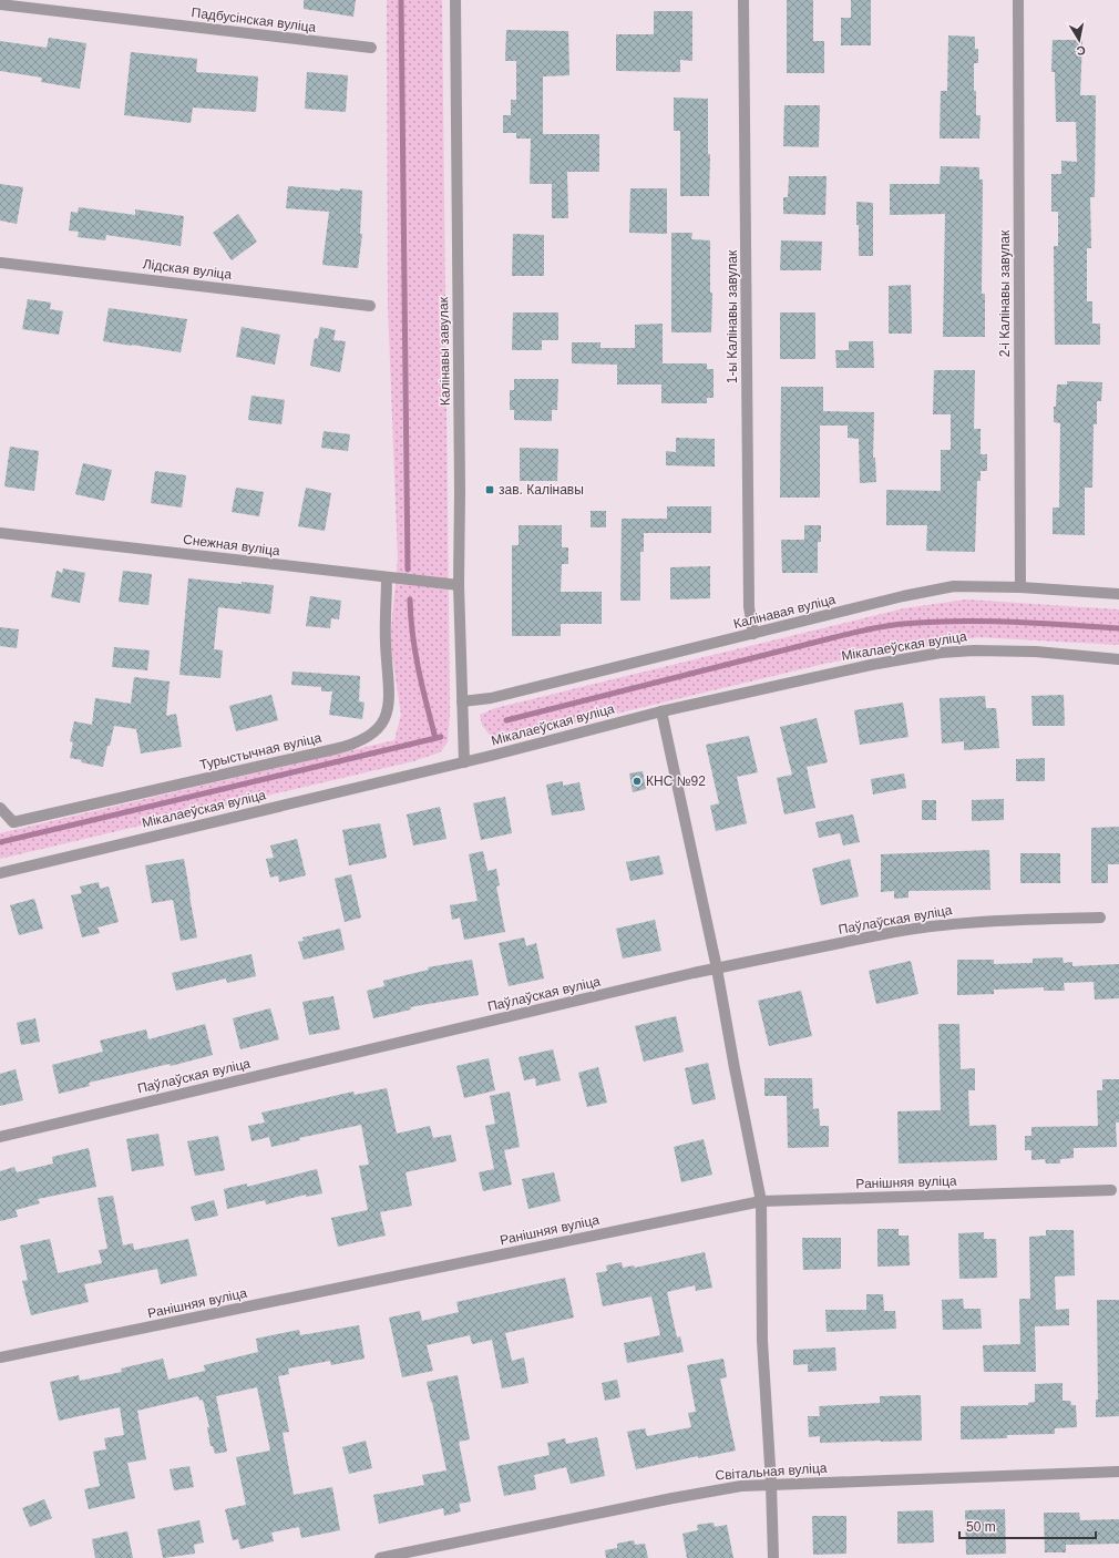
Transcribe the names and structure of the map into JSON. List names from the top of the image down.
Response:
{
  "streets": {
    "street": [
      "Падбусінская вуліца",
      "Лідская вуліца",
      "2-і Калінавы завулак",
      "1-ы Калінавы завулак",
      "Калінавы завулак",
      "Снежная вуліца",
      "Калінавая вуліца",
      "Мікалаеўская вуліца",
      "Турыстычная вуліца",
      "Паўлаўская вуліца",
      "Ранішняя вуліца",
      "Світальная вуліца"
    ]
  },
  "crossings": [
    ["2-і Калінавы завулак", "Калінавая вуліца"],
    ["1-ы Калінавы завулак", "Калінавая вуліца"],
    ["Калінавы завулак", "Снежная вуліца"],
    ["Калінавы завулак", "Калінавая вуліца"],
    ["Калінавы завулак", "Мікалаеўская вуліца"],
    ["Снежная вуліца", "Турыстычная вуліца"]
  ],
  "places": {
    "transit": ["зав. Калінавы"],
    "other": ["КНС №92"]
  },
  "scale_bar": "50 m",
  "north": "bottom"
}
